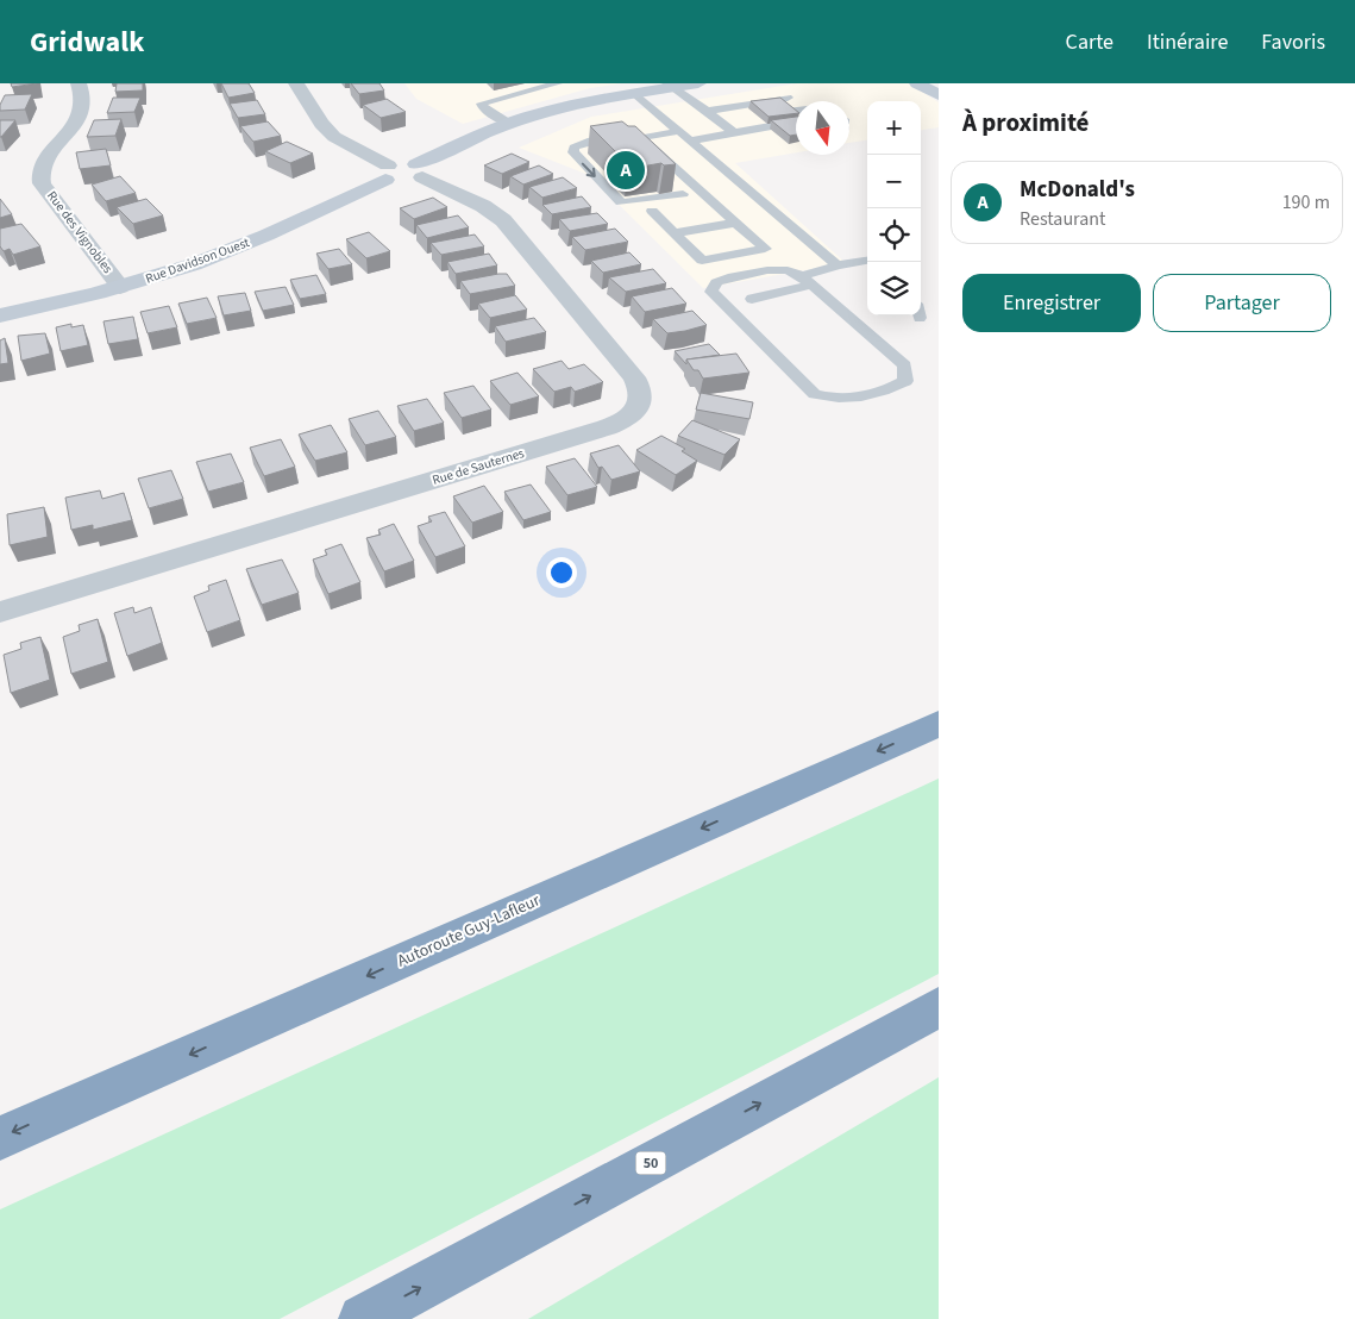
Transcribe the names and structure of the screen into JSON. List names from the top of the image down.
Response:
{
  "streets": {
    "highway": ["Autoroute Guy-Lafleur", "50"],
    "street": ["Rue des Vignobles", "Rue Davidson Ouest", "Rue de Sauternes"]
  },
  "crossings": [
    ["Rue des Vignobles", "Rue Davidson Ouest"],
    ["Rue Davidson Ouest", "Rue de Sauternes"]
  ],
  "north": "bottom",
  "page": {
    "header": "Gridwalk",
    "nav": ["Carte", "Itinéraire", "Favoris"],
    "heading": "À proximité",
    "map_buttons": ["+", "−"],
    "pins": "A",
    "list": [
      {
        "mark": "A",
        "name": "McDonald's",
        "note": "Restaurant",
        "value": "190 m"
      }
    ],
    "buttons": ["Enregistrer", "Partager"]
  }
}
